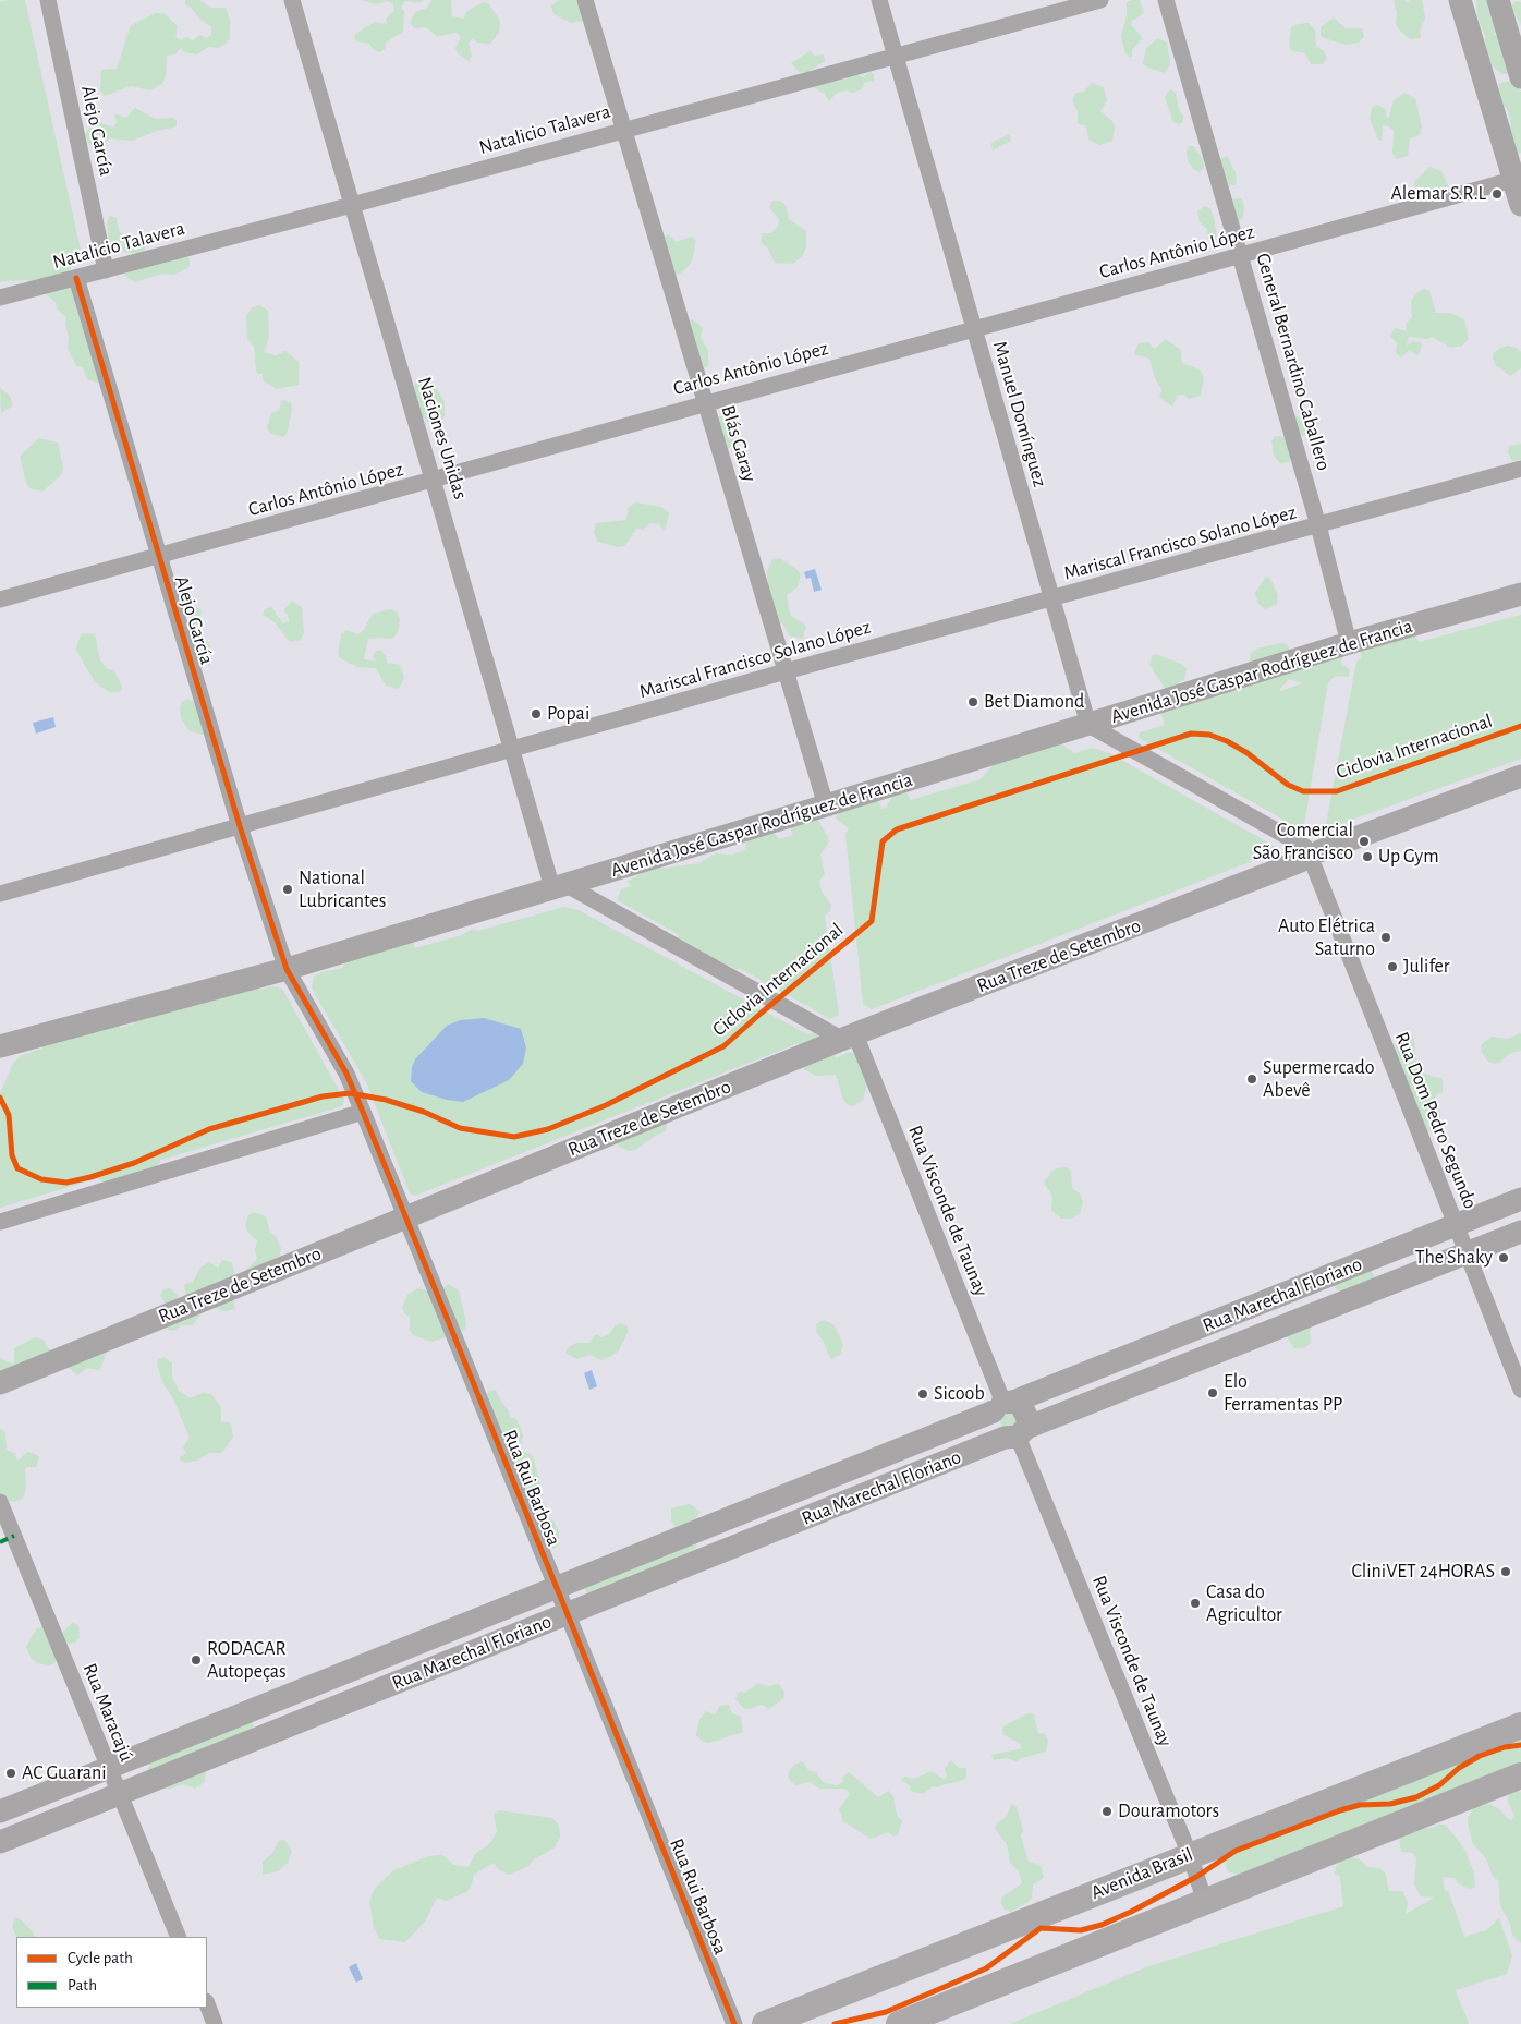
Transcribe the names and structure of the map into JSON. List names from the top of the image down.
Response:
{
  "streets": {
    "main road": [
      "Avenida José Gaspar Rodríguez de Francia",
      "Rua Treze de Setembro",
      "Rua Marechal Floriano",
      "Avenida Brasil"
    ],
    "street": [
      "Natalicio Talavera",
      "Alejo García",
      "Carlos Antônio López",
      "General Bernardino Caballero",
      "Manuel Domínguez",
      "Naciones Unidas",
      "Blás Garay",
      "Mariscal Francisco Solano López",
      "Rua Dom Pedro Segundo",
      "Rua Visconde de Taunay",
      "Rua Rui Barbosa",
      "Rua Maracajú"
    ],
    "cycle path": ["Ciclovia Internacional"]
  },
  "crossings": [
    ["Natalicio Talavera", "Alejo García"],
    ["Natalicio Talavera", "Manuel Domínguez"],
    ["Natalicio Talavera", "Naciones Unidas"],
    ["Natalicio Talavera", "Blás Garay"],
    ["Alejo García", "Carlos Antônio López"],
    ["Alejo García", "Mariscal Francisco Solano López"],
    ["Alejo García", "Avenida José Gaspar Rodríguez de Francia"],
    ["Alejo García", "Rua Rui Barbosa"],
    ["Carlos Antônio López", "General Bernardino Caballero"],
    ["Carlos Antônio López", "Manuel Domínguez"],
    ["Carlos Antônio López", "Naciones Unidas"],
    ["Carlos Antônio López", "Blás Garay"],
    ["General Bernardino Caballero", "Mariscal Francisco Solano López"],
    ["General Bernardino Caballero", "Avenida José Gaspar Rodríguez de Francia"],
    ["Manuel Domínguez", "Mariscal Francisco Solano López"],
    ["Manuel Domínguez", "Avenida José Gaspar Rodríguez de Francia"],
    ["Naciones Unidas", "Mariscal Francisco Solano López"],
    ["Naciones Unidas", "Avenida José Gaspar Rodríguez de Francia"],
    ["Blás Garay", "Mariscal Francisco Solano López"],
    ["Blás Garay", "Avenida José Gaspar Rodríguez de Francia"],
    ["Avenida José Gaspar Rodríguez de Francia", "Rua Rui Barbosa"],
    ["Rua Treze de Setembro", "Rua Dom Pedro Segundo"],
    ["Rua Treze de Setembro", "Rua Visconde de Taunay"],
    ["Rua Treze de Setembro", "Rua Rui Barbosa"],
    ["Rua Dom Pedro Segundo", "Rua Marechal Floriano"],
    ["Rua Visconde de Taunay", "Rua Marechal Floriano"],
    ["Rua Visconde de Taunay", "Avenida Brasil"],
    ["Rua Marechal Floriano", "Rua Rui Barbosa"],
    ["Rua Marechal Floriano", "Rua Maracajú"]
  ],
  "places": [
    "Alemar S.R.L",
    "Bet Diamond",
    "Popai",
    "Comercial São Francisco",
    "Up Gym",
    "National Lubricantes",
    "Auto Elétrica Saturno",
    "Julifer",
    "Supermercado Abevê",
    "The Shaky",
    "Elo Ferramentas PP",
    "Sicoob",
    "CliniVET 24HORAS",
    "Casa do Agricultor",
    "RODACAR Autopeças",
    "AC Guarani",
    "Douramotors"
  ],
  "legend": ["Cycle path", "Path"]
}
